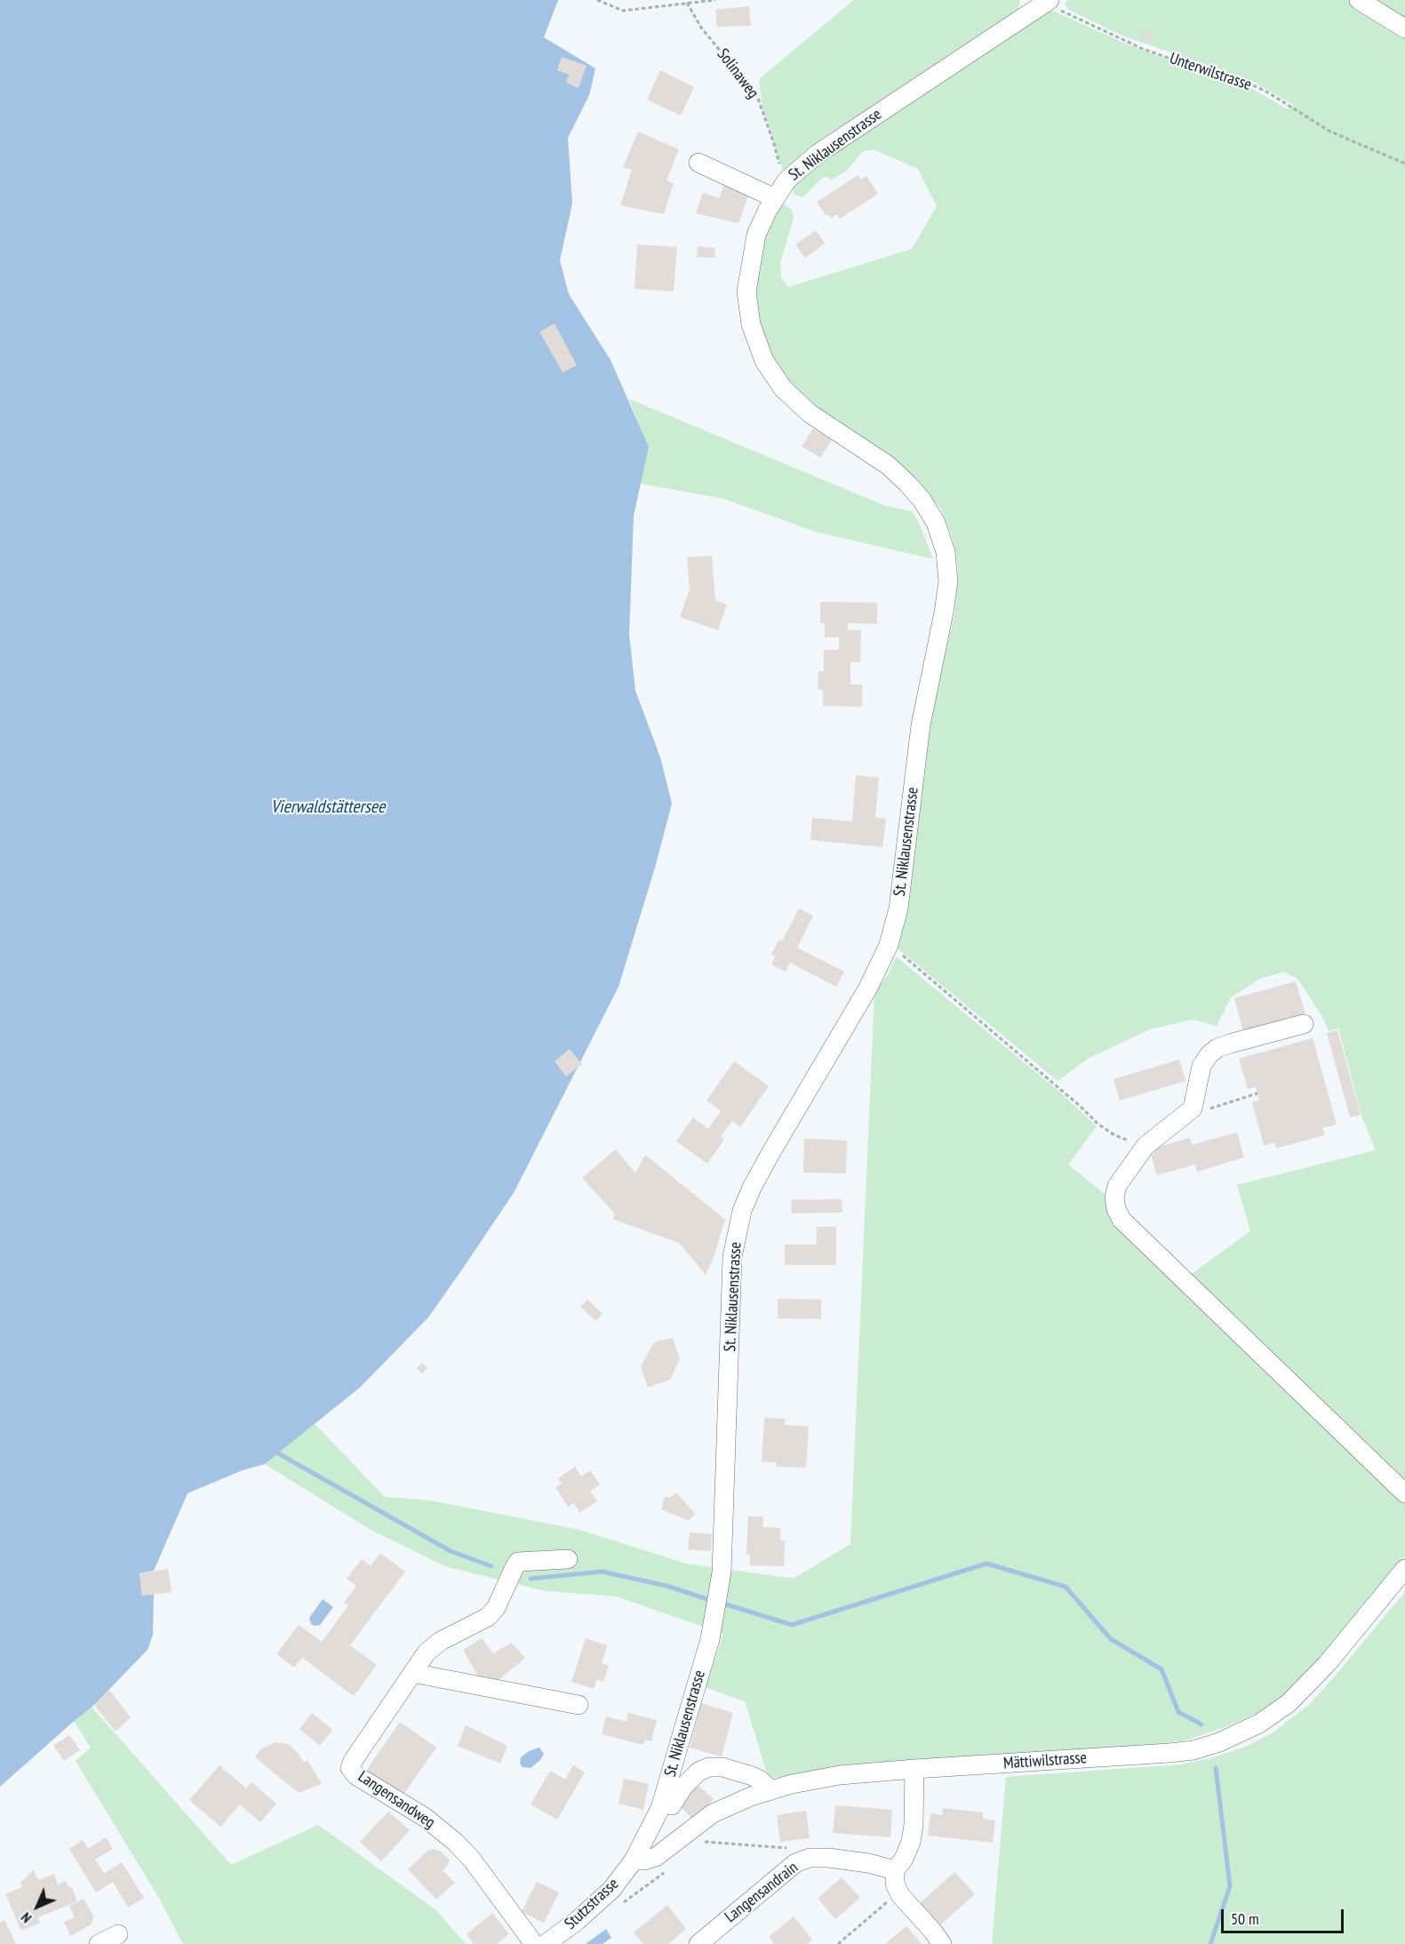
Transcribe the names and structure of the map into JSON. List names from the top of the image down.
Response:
{
  "streets": {
    "street": [
      "St. Niklausenstrasse",
      "Mättiwilstrasse",
      "Langensandweg",
      "Langensandrain",
      "Stutzstrasse"
    ],
    "path": ["Unterwilstrasse", "Solinaweg"]
  },
  "crossings": [
    ["Unterwilstrasse", "St. Niklausenstrasse"],
    ["Solinaweg", "St. Niklausenstrasse"],
    ["St. Niklausenstrasse", "Mättiwilstrasse"],
    ["St. Niklausenstrasse", "Stutzstrasse"],
    ["Mättiwilstrasse", "Stutzstrasse"]
  ],
  "water": ["Vierwaldstättersee"],
  "scale_bar": "50 m",
  "north": "bottom left"
}
